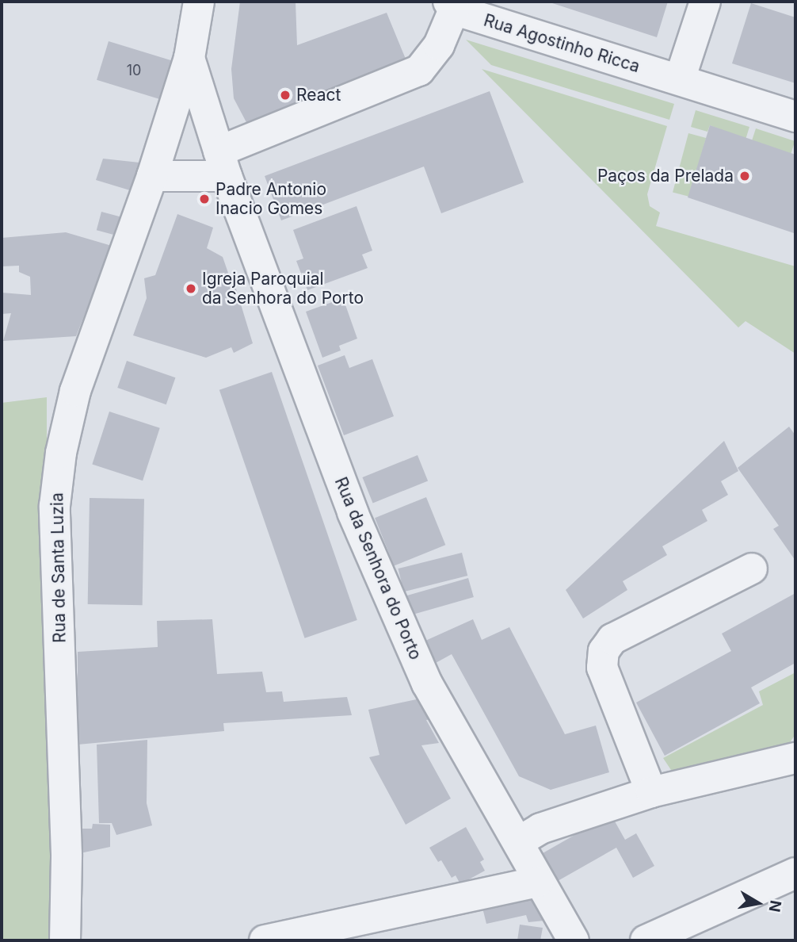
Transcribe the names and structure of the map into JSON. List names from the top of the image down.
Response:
{
  "streets": {
    "street": ["Rua Agostinho Ricca", "Rua de Santa Luzia", "Rua da Senhora do Porto"]
  },
  "crossings": [
    ["Rua de Santa Luzia", "Rua da Senhora do Porto"]
  ],
  "places": [
    "React",
    "Paços da Prelada",
    "Padre Antonio Inacio Gomes",
    "Igreja Paroquial da Senhora do Porto"
  ],
  "house_numbers": ["10"],
  "north": "right"
}
